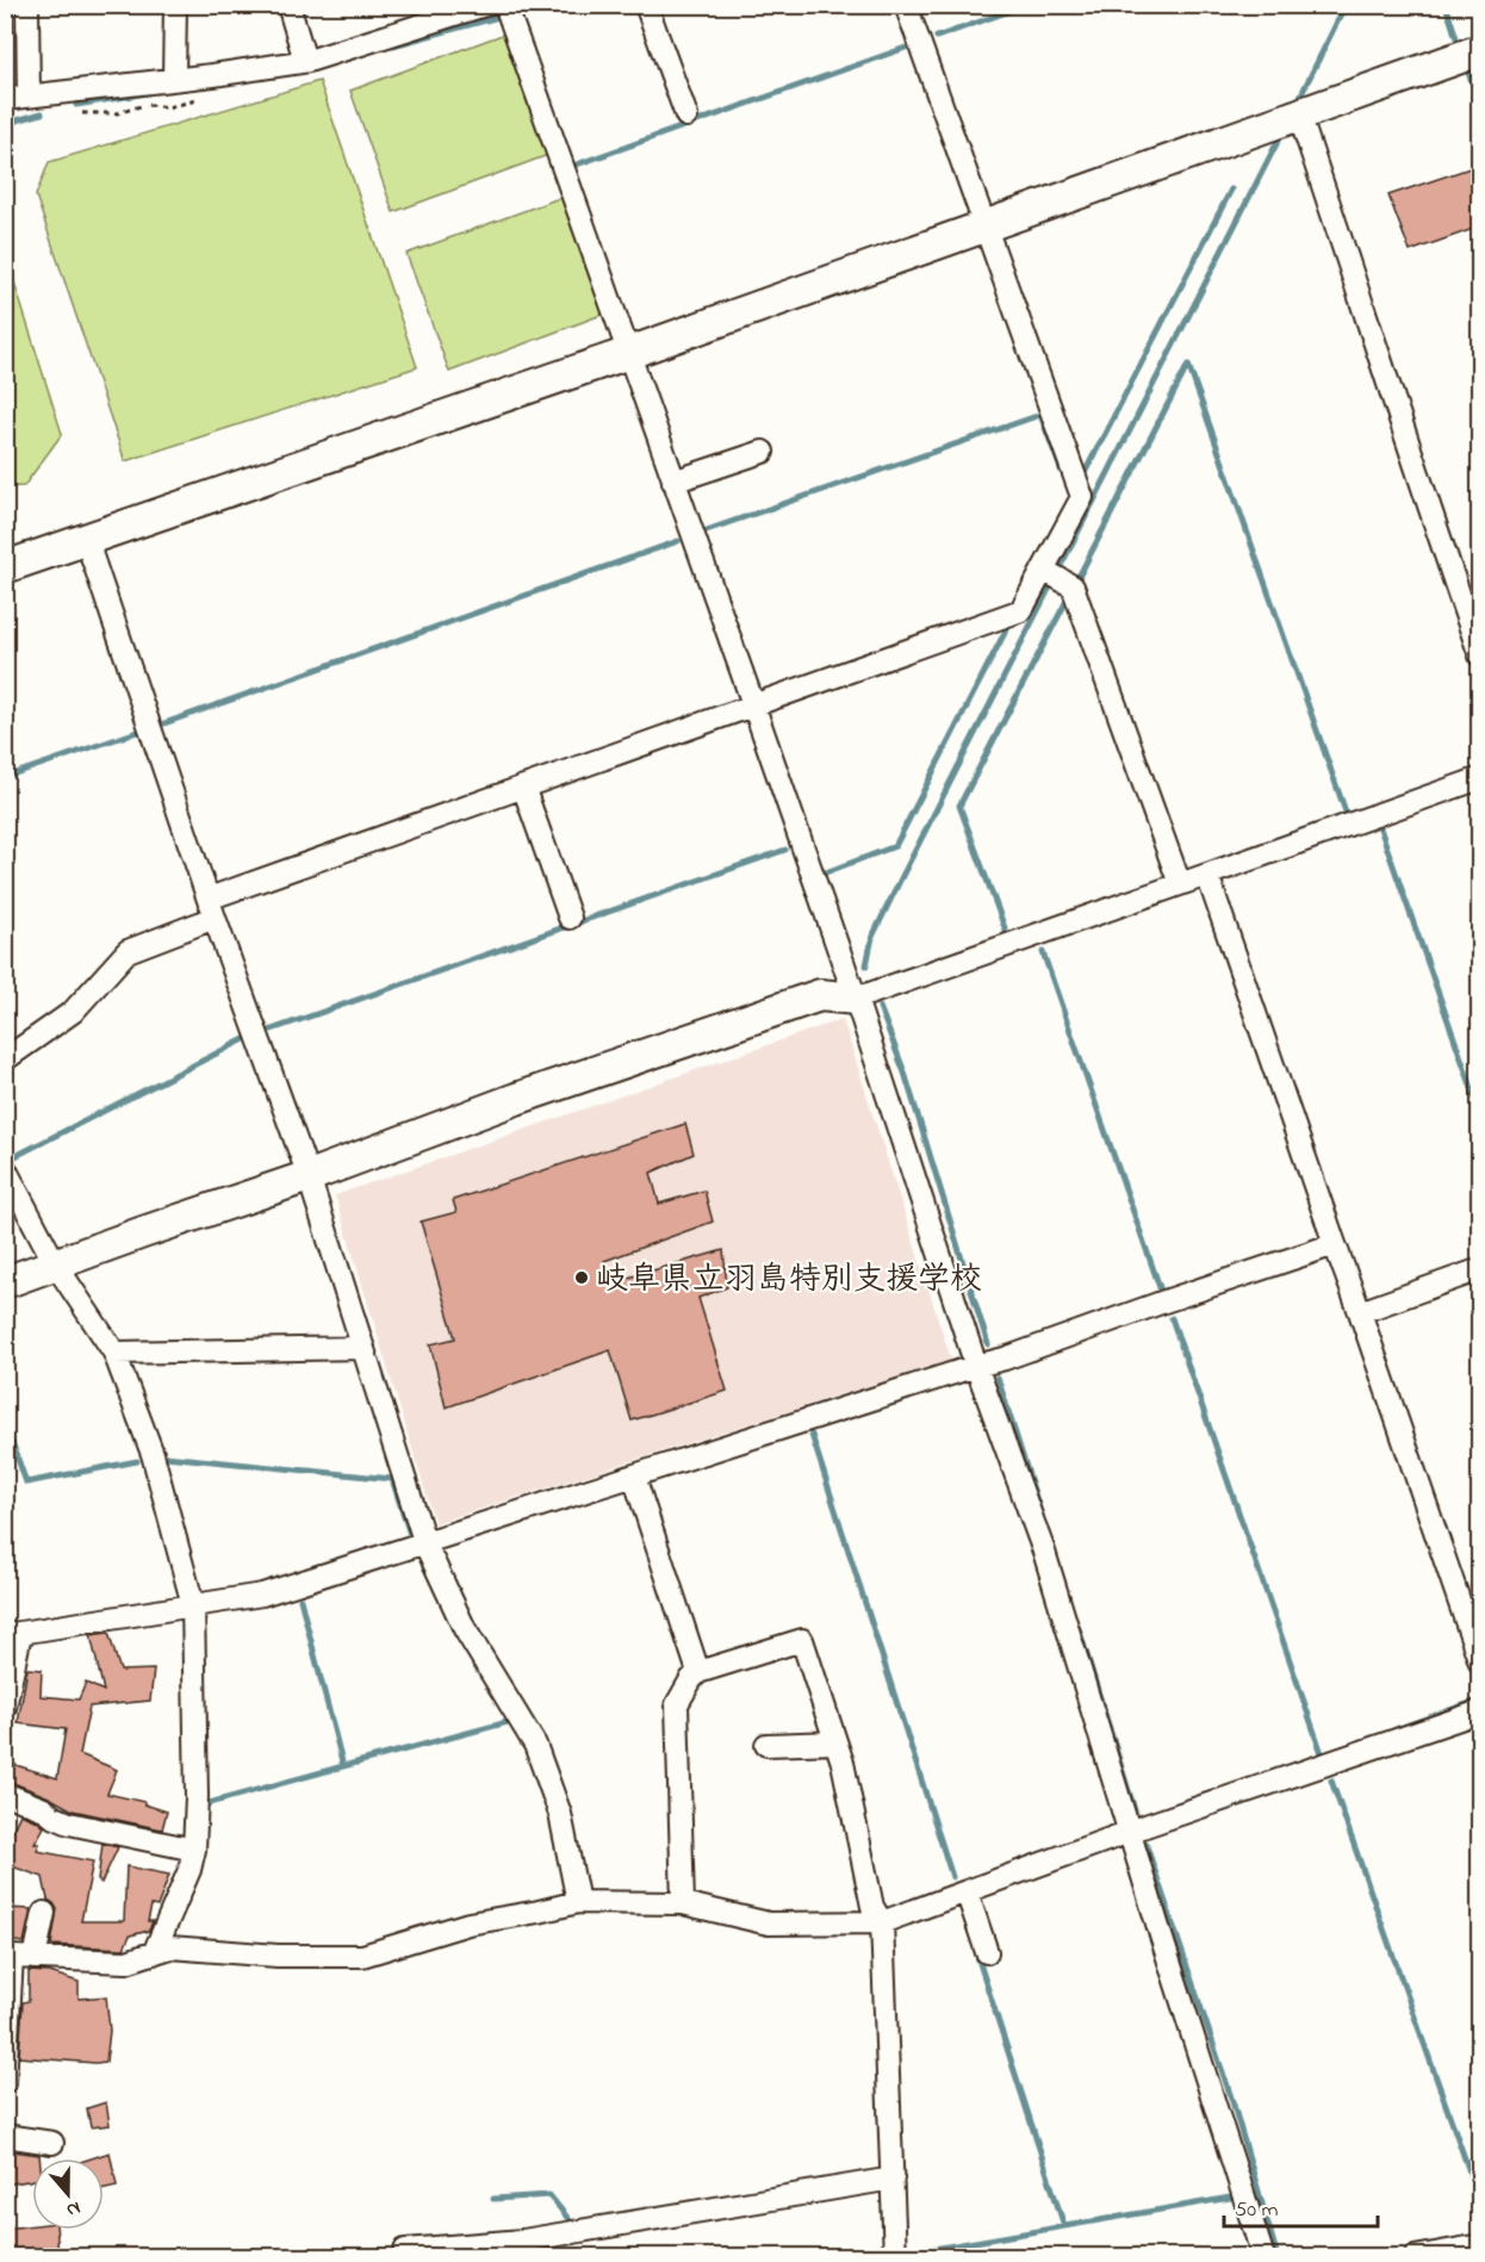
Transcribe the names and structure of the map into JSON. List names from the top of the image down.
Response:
{
  "places": ["岐阜県立羽島特別支援学校"],
  "scale_bar": "50 m",
  "north": "bottom"
}
